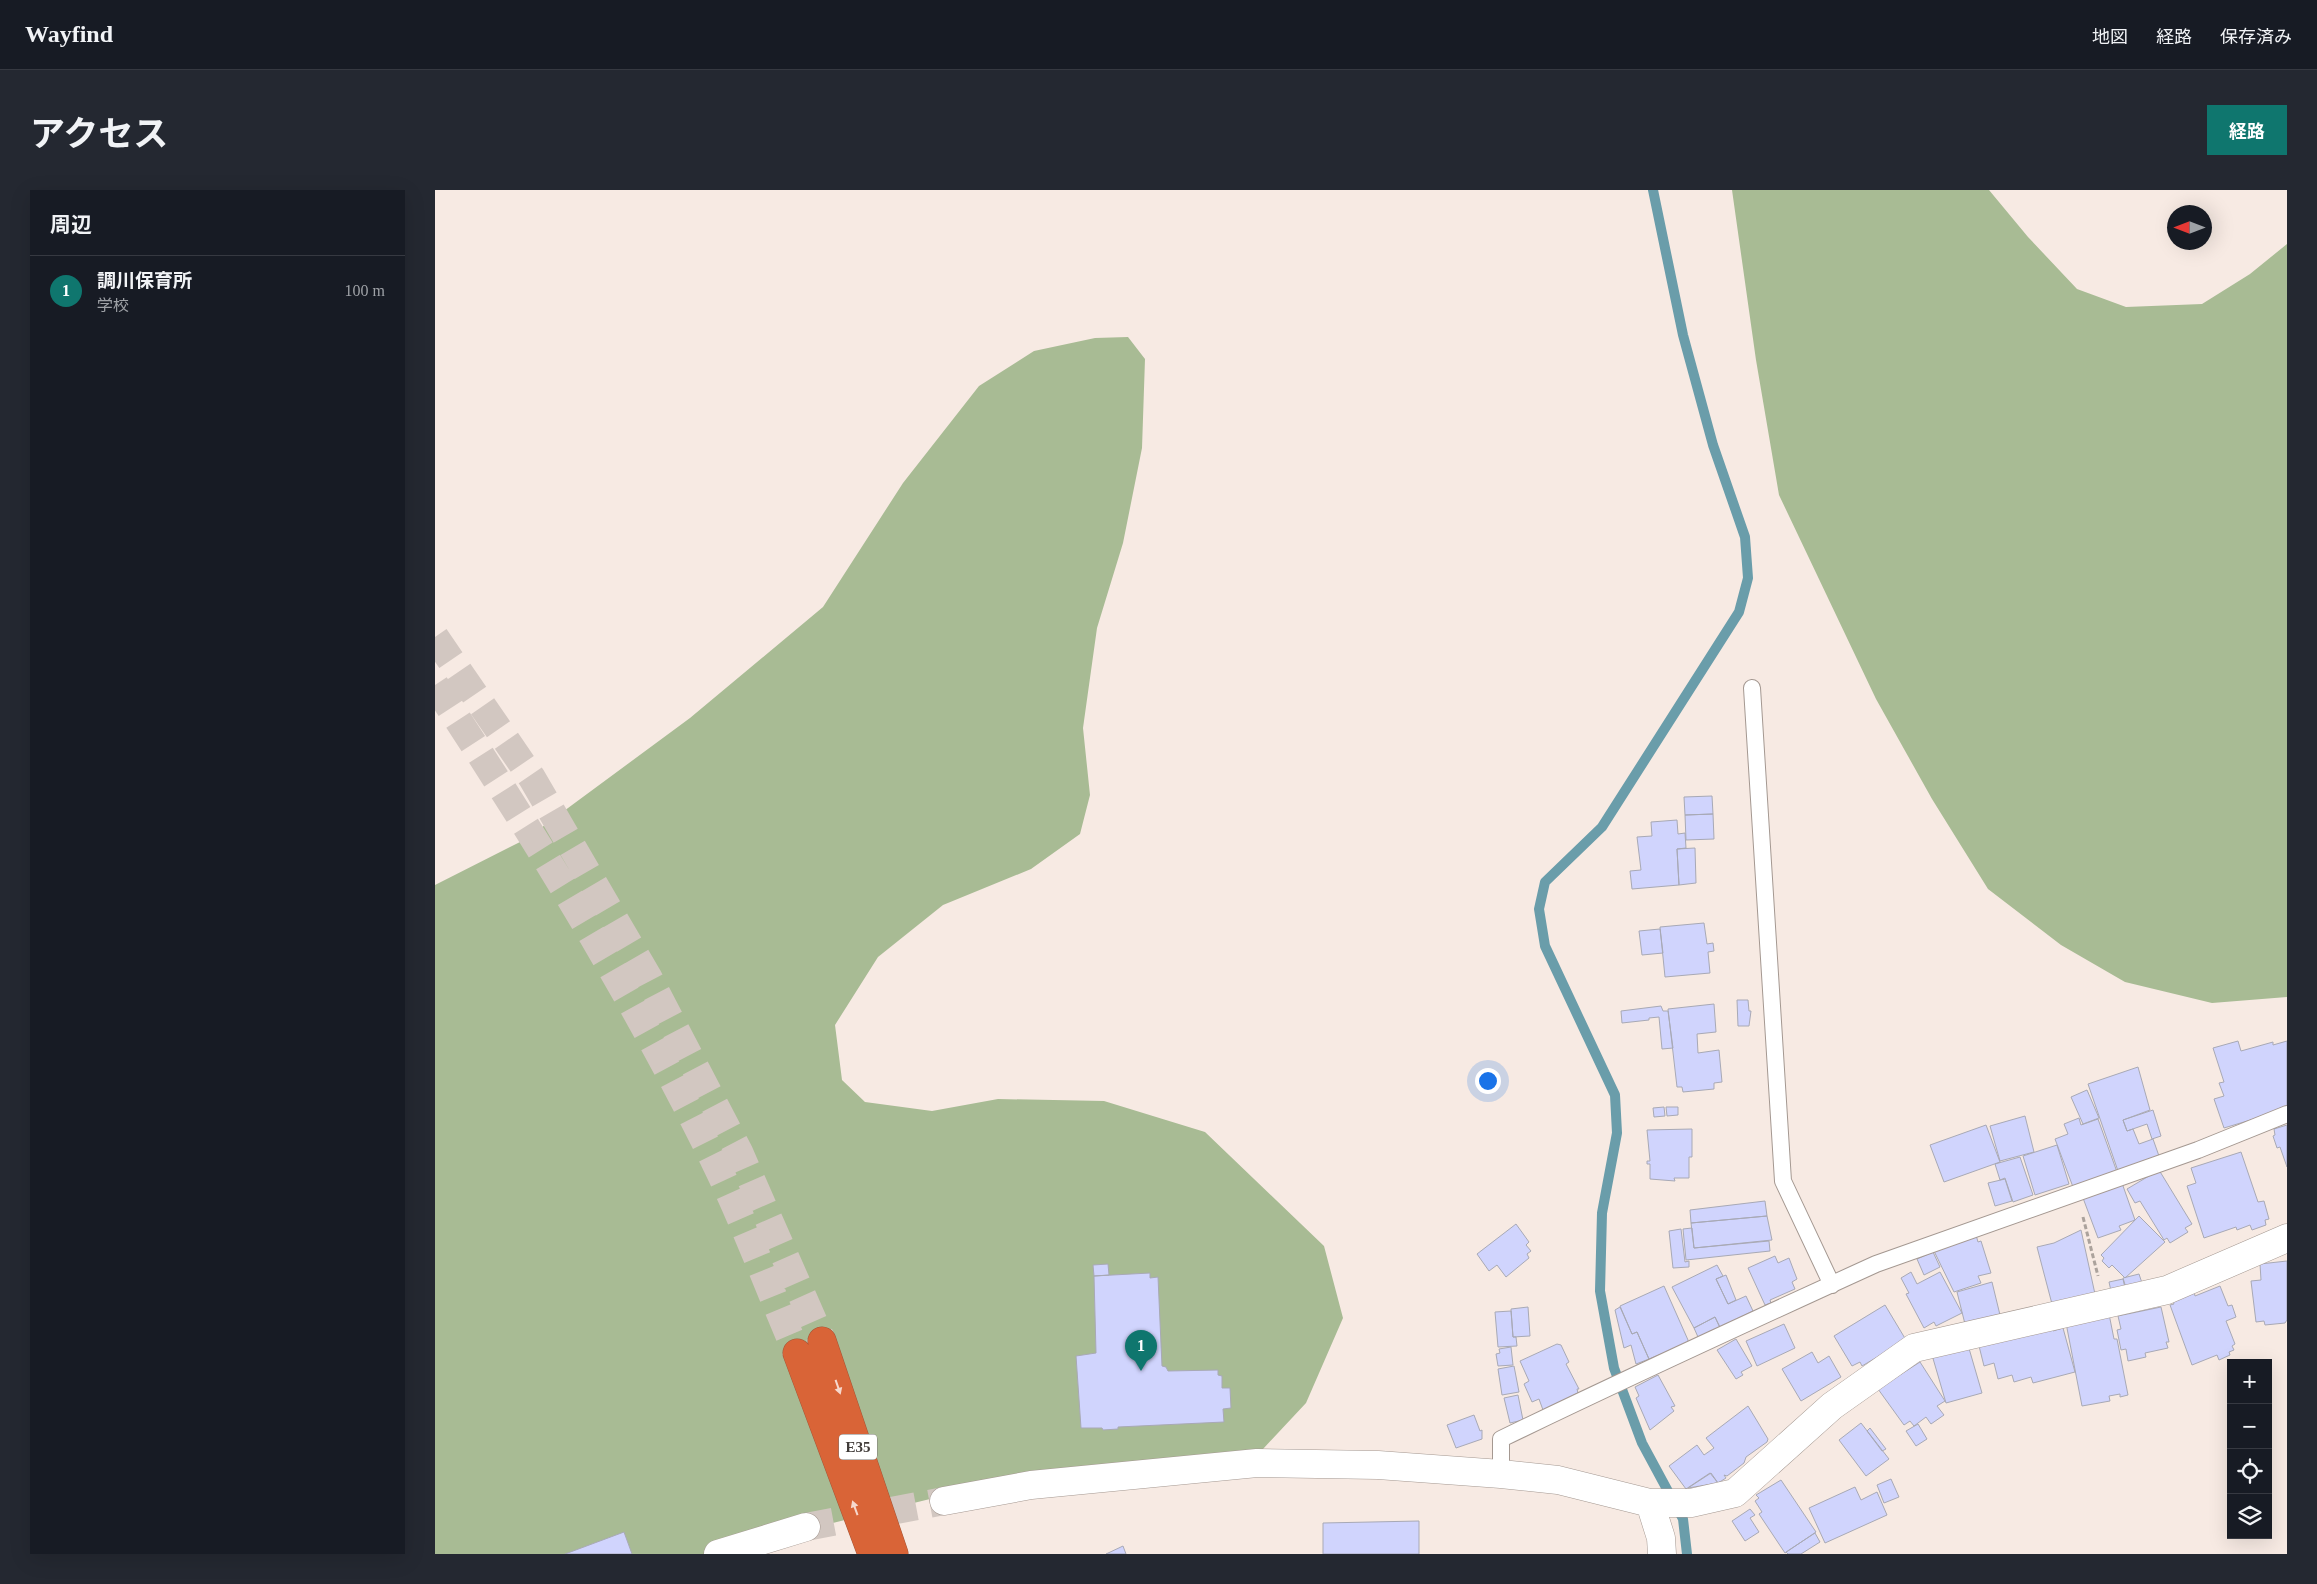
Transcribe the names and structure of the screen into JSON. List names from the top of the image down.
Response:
{
  "streets": {
    "highway": ["E35"]
  },
  "north": "left",
  "page": {
    "header": "Wayfind",
    "nav": ["地図", "経路", "保存済み"],
    "title": "アクセス",
    "buttons": "経路",
    "heading": "周辺",
    "list": [
      {
        "mark": "1",
        "name": "調川保育所",
        "note": "学校",
        "value": "100 m"
      }
    ],
    "pins": "1",
    "map_buttons": ["+", "−"]
  }
}
